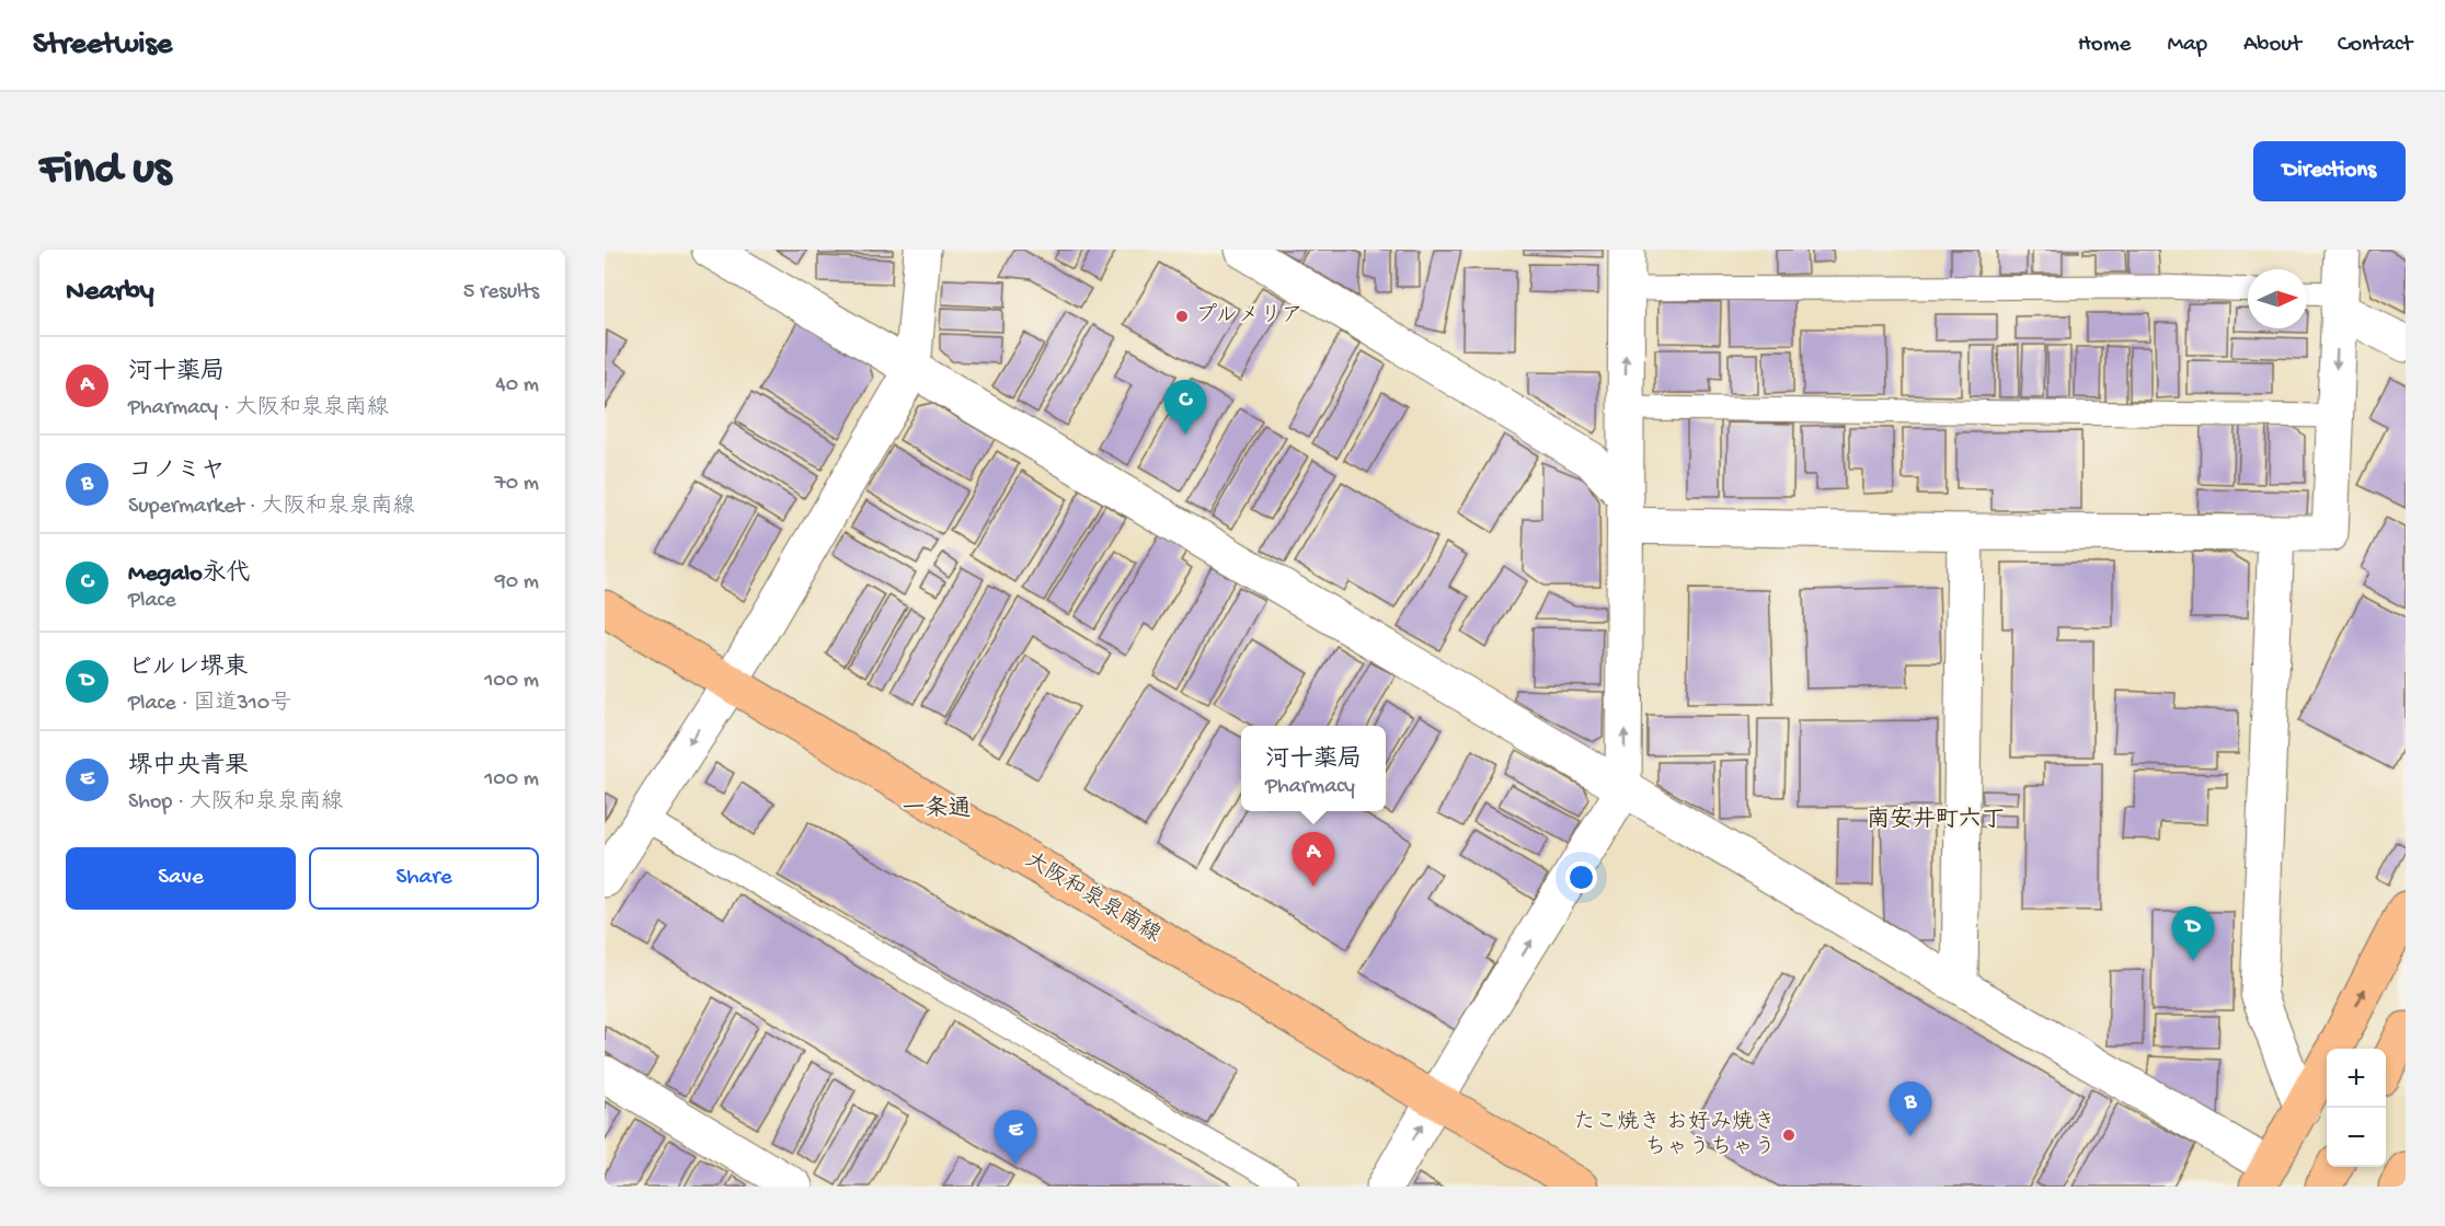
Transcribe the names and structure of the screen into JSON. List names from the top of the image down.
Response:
{
  "streets": {
    "main road": ["大阪和泉泉南線"]
  },
  "districts": ["一条通", "南安井町六丁"],
  "places": ["プルメリア", "たこ焼き お好み焼き ちゃうちゃう"],
  "north": "right",
  "page": {
    "header": "Streetwise",
    "nav": [
      "Home",
      "Map",
      "About",
      "Contact"
    ],
    "buttons": [
      "Directions",
      ["Save", "Share"]
    ],
    "title": "Find us",
    "heading": ["Nearby", "5 results"],
    "list": [
      {
        "mark": "A",
        "name": "河十薬局",
        "note": "Pharmacy · 大阪和泉泉南線",
        "value": "40 m"
      },
      {
        "mark": "B",
        "name": "コノミヤ",
        "note": "Supermarket · 大阪和泉泉南線",
        "value": "70 m"
      },
      {
        "mark": "C",
        "name": "Megalo永代",
        "note": "Place",
        "value": "90 m"
      },
      {
        "mark": "D",
        "name": "ビルレ堺東",
        "note": "Place · 国道310号",
        "value": "100 m"
      },
      {
        "mark": "E",
        "name": "堺中央青果",
        "note": "Shop · 大阪和泉泉南線",
        "value": "100 m"
      }
    ],
    "pins": [
      "C",
      "A",
      "D",
      "B",
      "E"
    ],
    "popup": ["河十薬局", "Pharmacy"],
    "map_buttons": ["+", "−"]
  }
}
